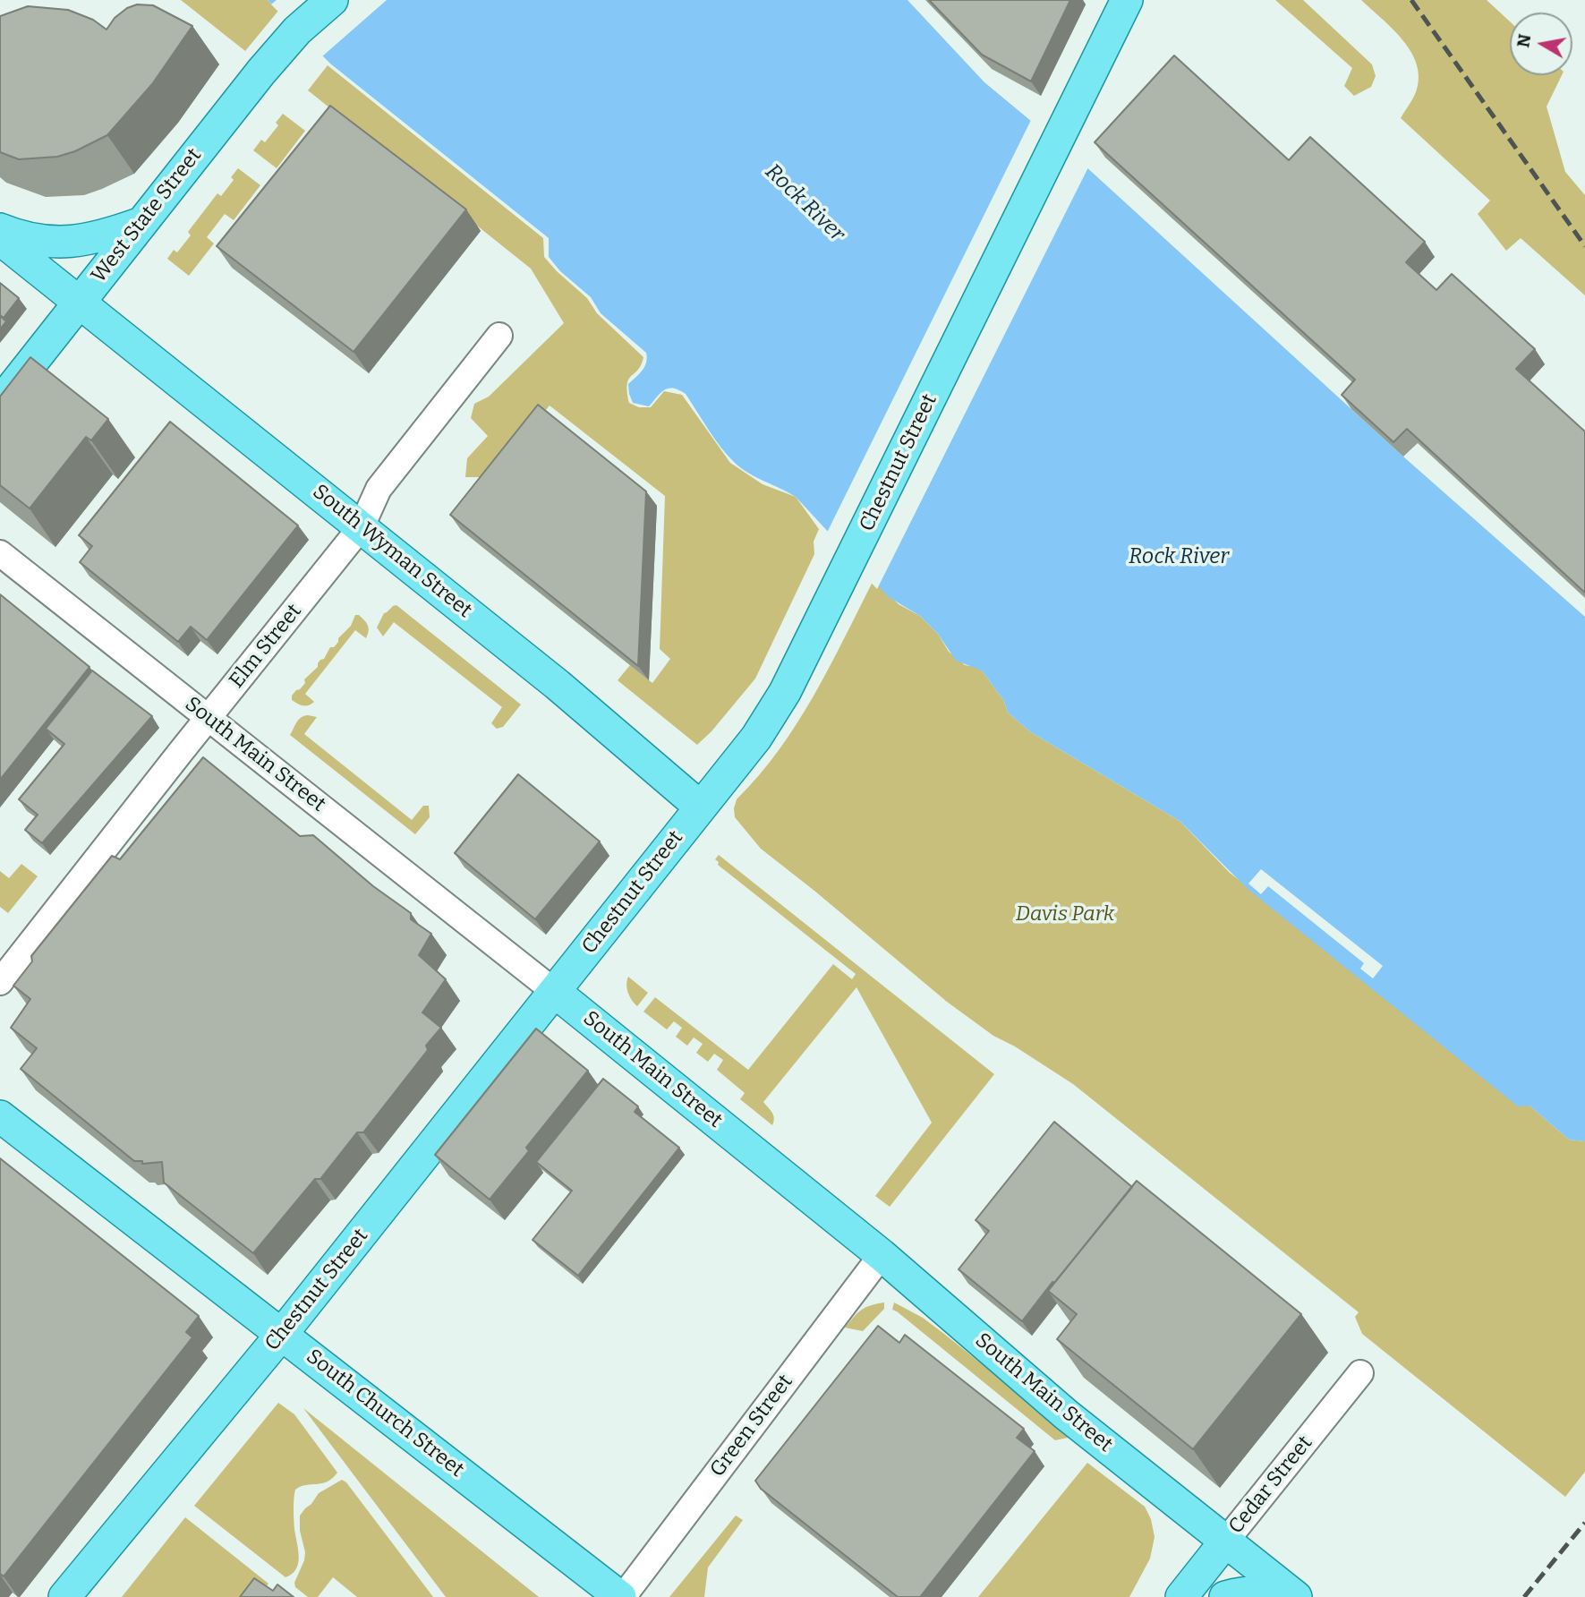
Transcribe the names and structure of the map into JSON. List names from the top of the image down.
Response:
{
  "streets": {
    "main road": [
      "West State Street",
      "Chestnut Street",
      "South Wyman Street",
      "South Main Street",
      "South Church Street",
      "Cedar Street"
    ],
    "street": ["Elm Street", "Green Street"]
  },
  "crossings": [
    ["West State Street", "South Wyman Street"],
    ["Chestnut Street", "South Wyman Street"],
    ["Chestnut Street", "South Main Street"],
    ["Chestnut Street", "South Church Street"],
    ["South Wyman Street", "Elm Street"],
    ["Elm Street", "South Main Street"],
    ["South Main Street", "Green Street"],
    ["South Main Street", "Cedar Street"],
    ["South Church Street", "Green Street"]
  ],
  "water": ["Rock River"],
  "parks": ["Davis Park"],
  "north": "left"
}
